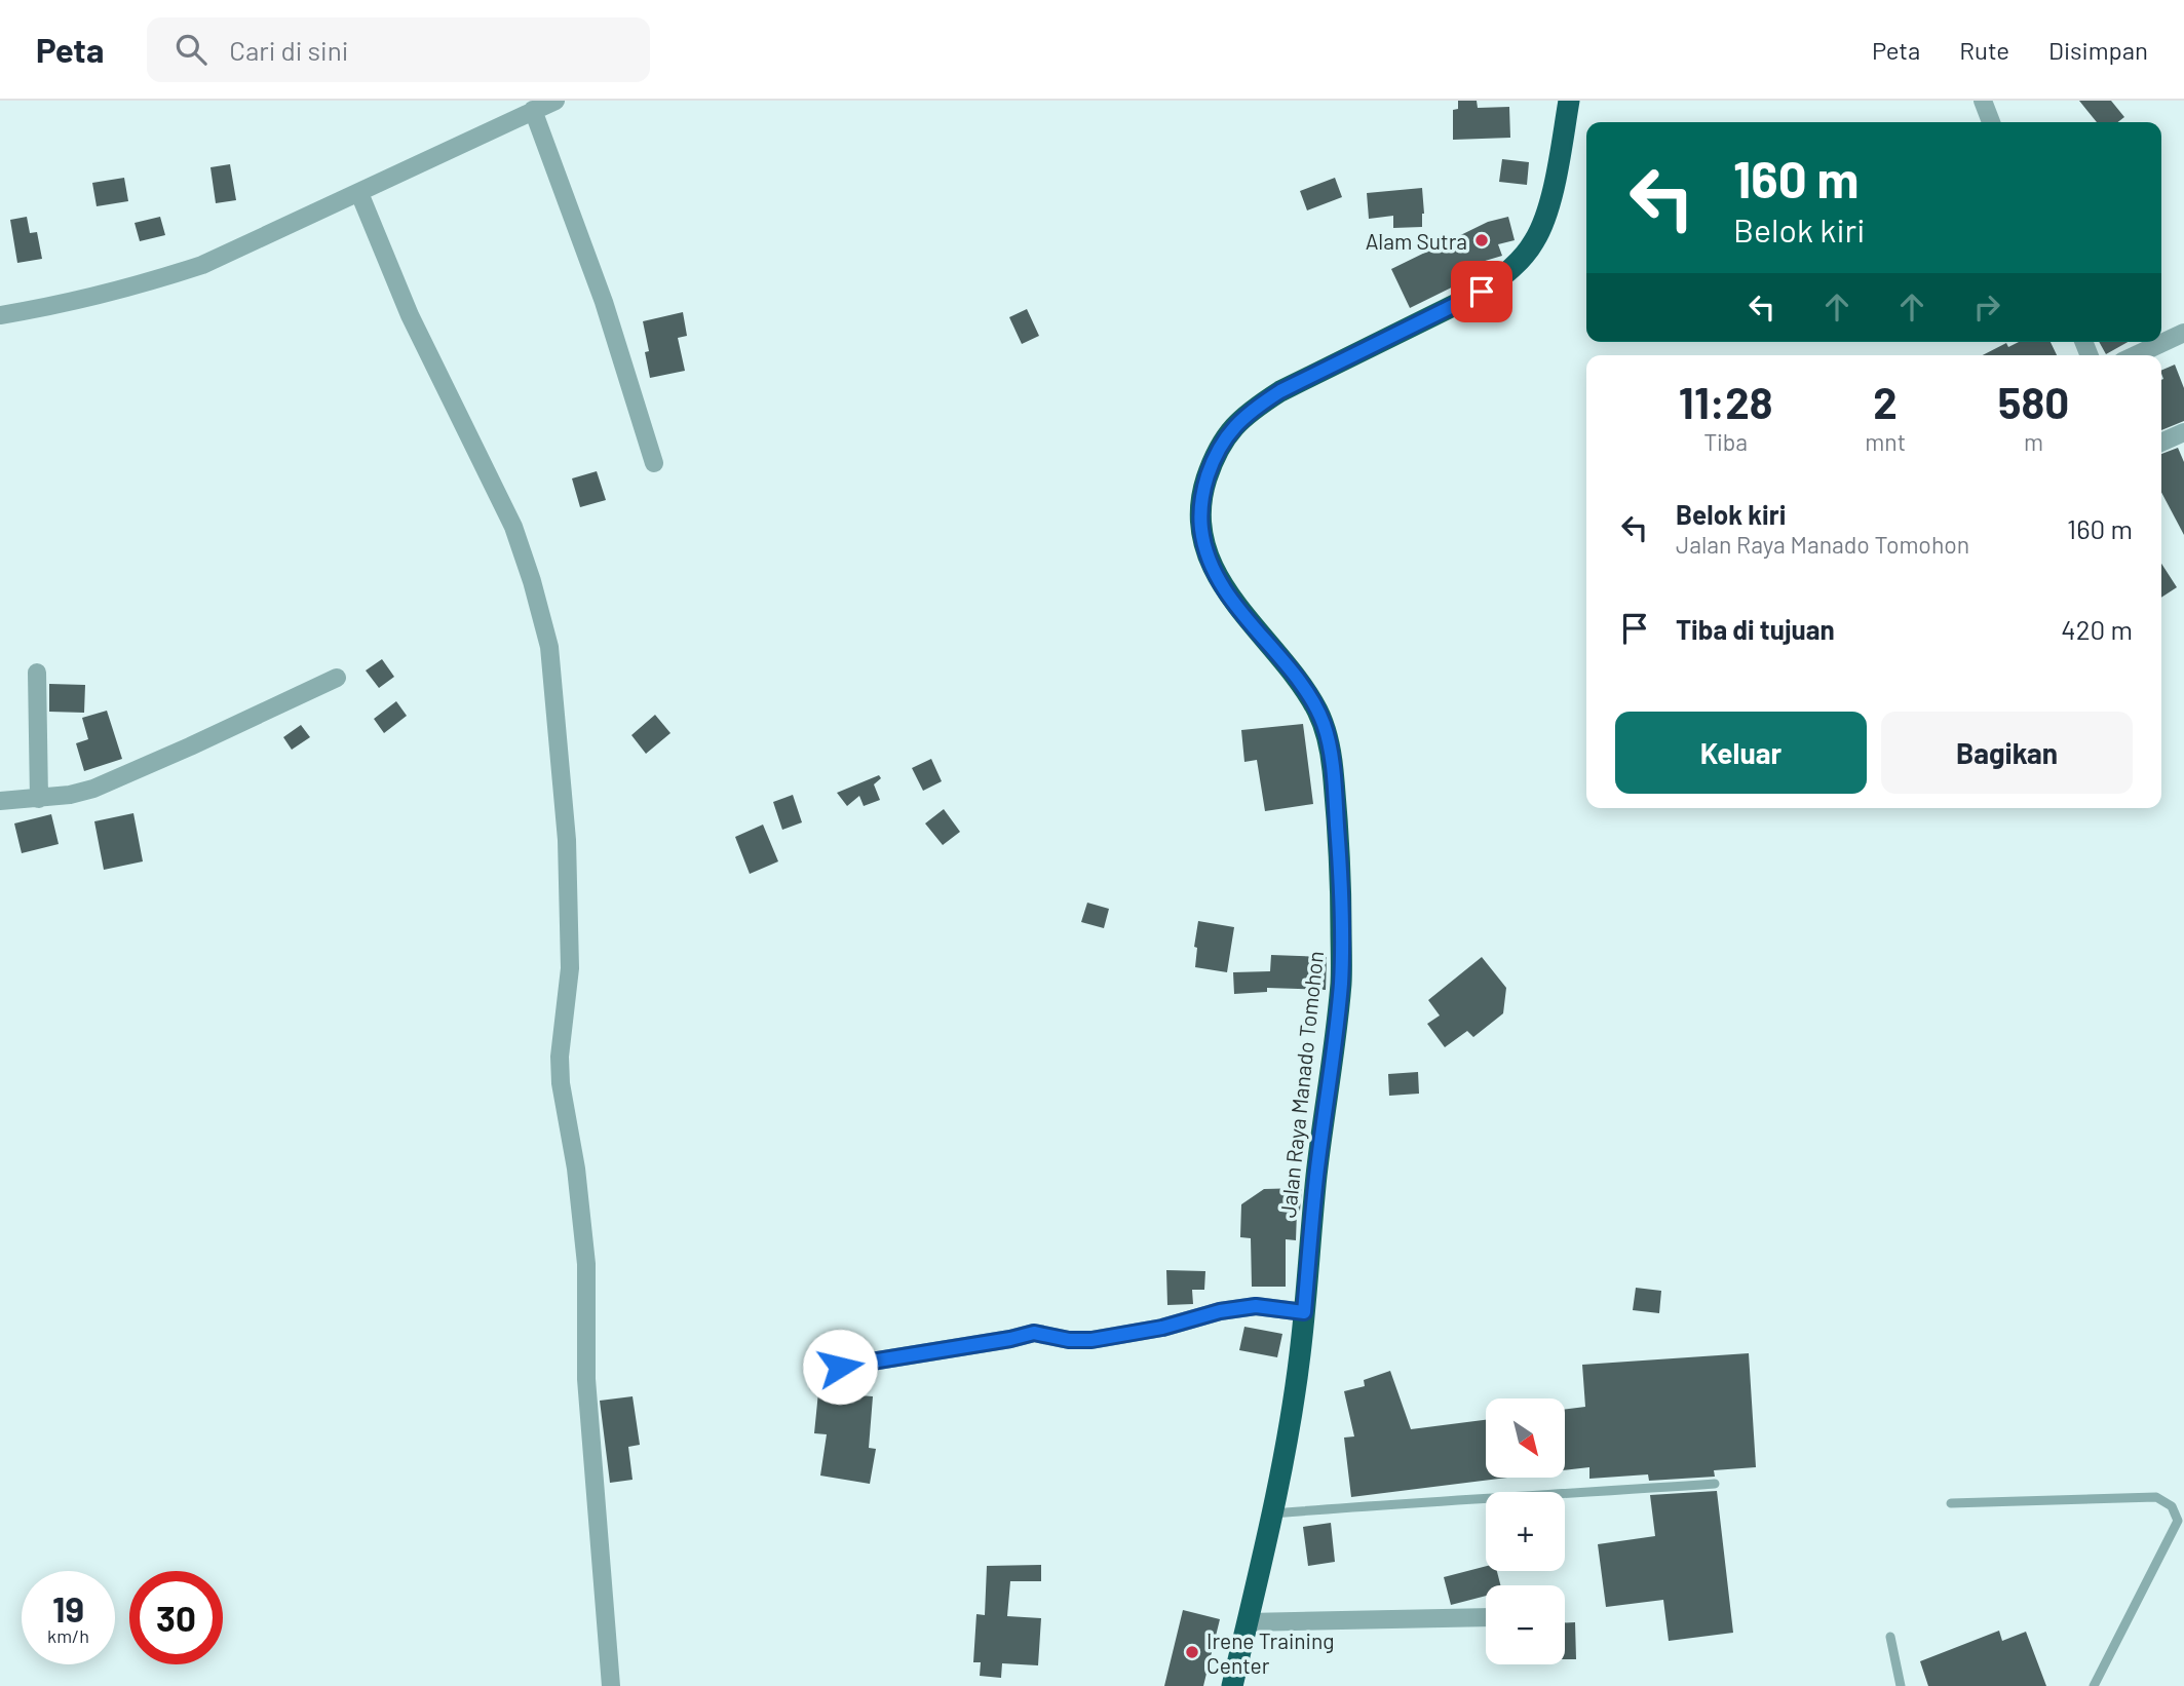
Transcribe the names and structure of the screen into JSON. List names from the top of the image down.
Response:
{
  "streets": {
    "highway": ["Jalan Raya Manado Tomohon"]
  },
  "places": ["Alam Sutra", "Irene Training Center"],
  "north": "bottom right",
  "page": {
    "header": "Peta",
    "search": "Cari di sini",
    "nav": ["Peta", "Rute", "Disimpan"],
    "turn": ["160 m", "Belok kiri"],
    "eta": [
      "11:28",
      "Tiba",
      "2",
      "mnt",
      "580",
      "m"
    ],
    "list": [
      {
        "name": "Belok kiri",
        "note": "Jalan Raya Manado Tomohon",
        "value": "160 m"
      },
      {
        "name": "Tiba di tujuan",
        "value": "420 m"
      }
    ],
    "buttons": ["Keluar", "Bagikan"],
    "map_buttons": ["+", "−"],
    "speed": "19 km/h",
    "limit": "30"
  }
}
